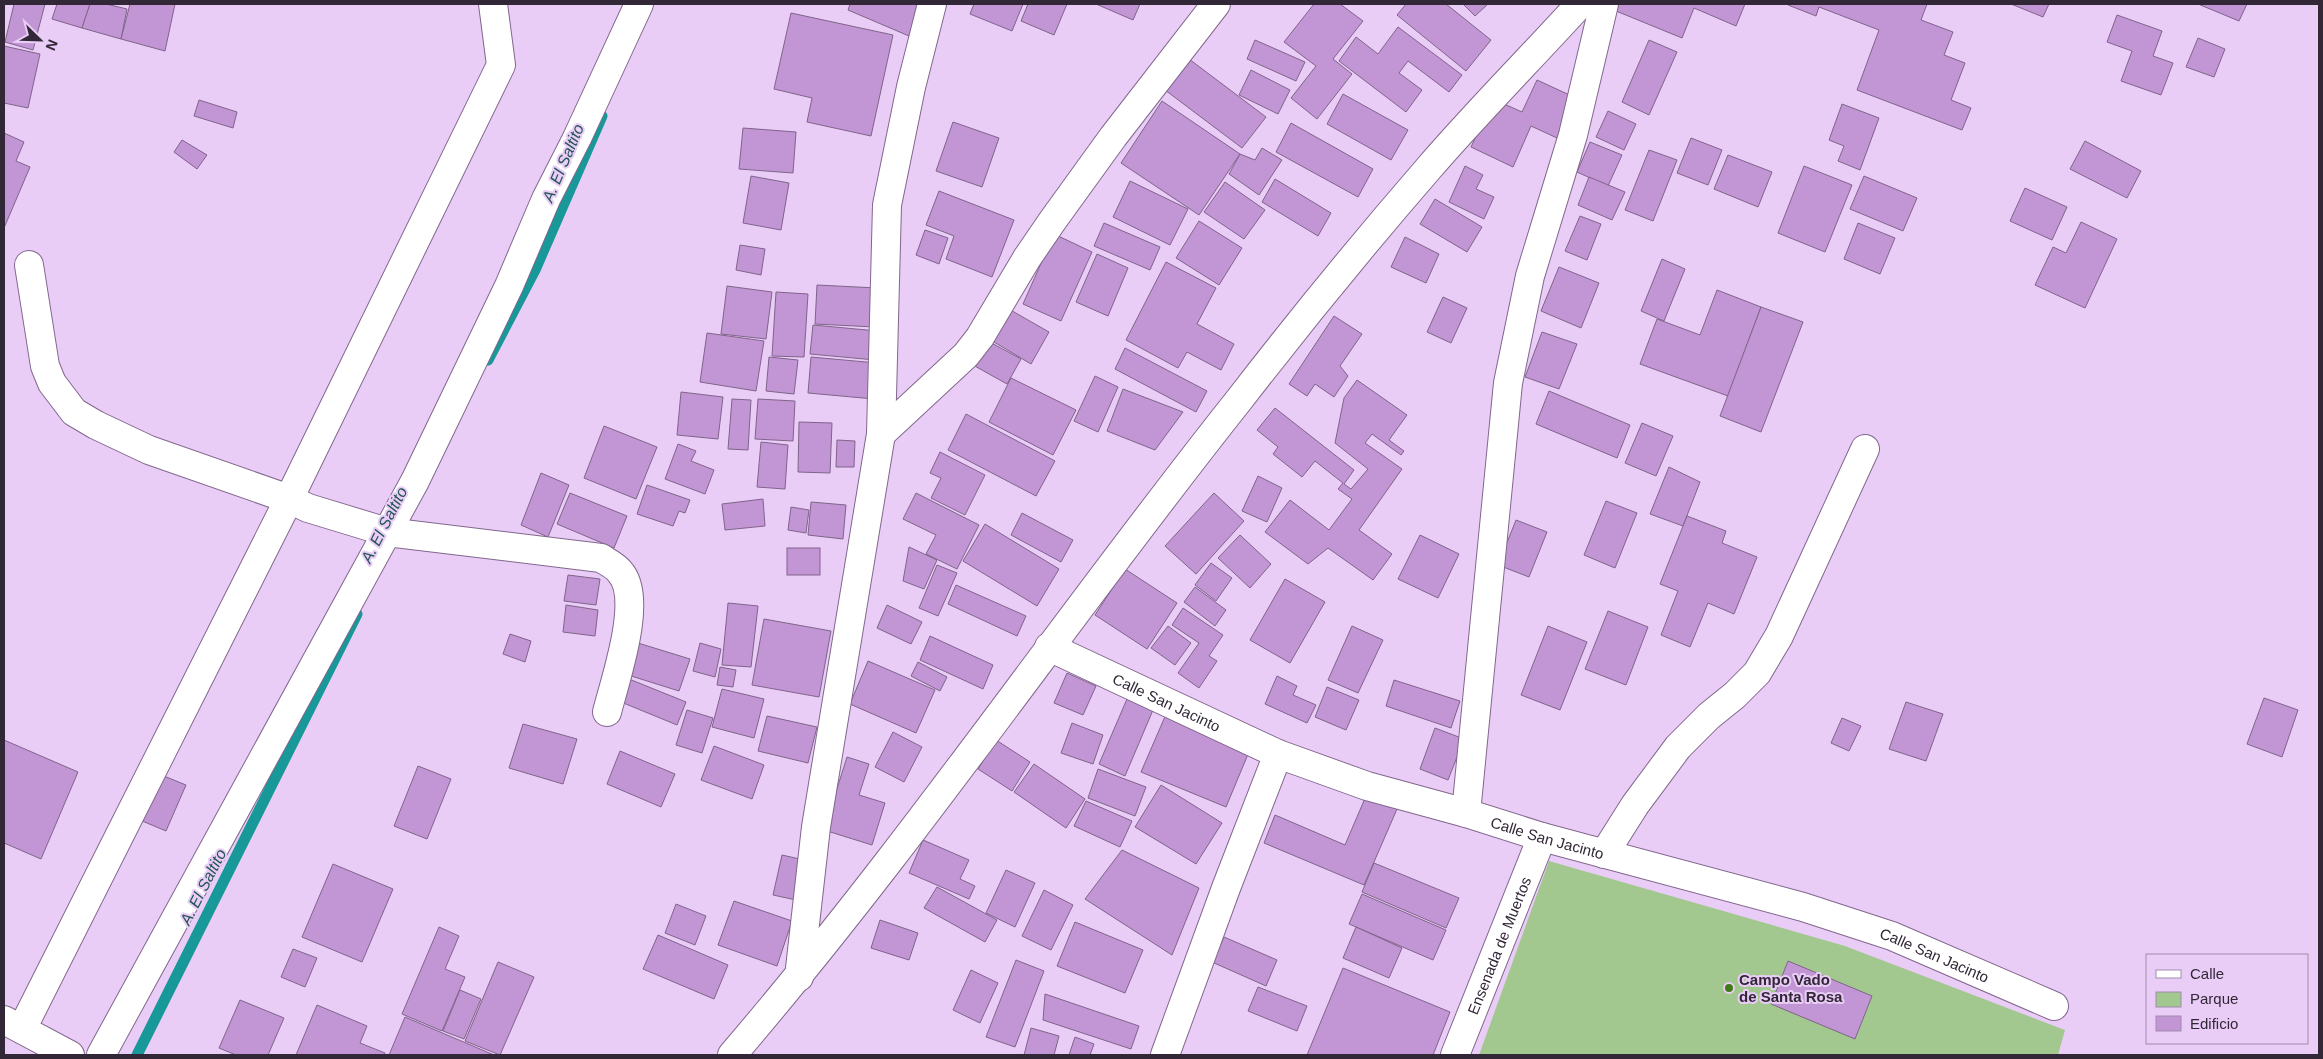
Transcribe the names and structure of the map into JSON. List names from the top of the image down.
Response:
{
  "streets": {
    "street": ["Calle San Jacinto", "Ensenada de Muertos"]
  },
  "crossings": [
    ["Calle San Jacinto", "Ensenada de Muertos"]
  ],
  "water": ["A. El Saltito"],
  "places": ["Campo Vado de Santa Rosa"],
  "legend": ["Calle", "Parque", "Edificio"],
  "north": "bottom right"
}
